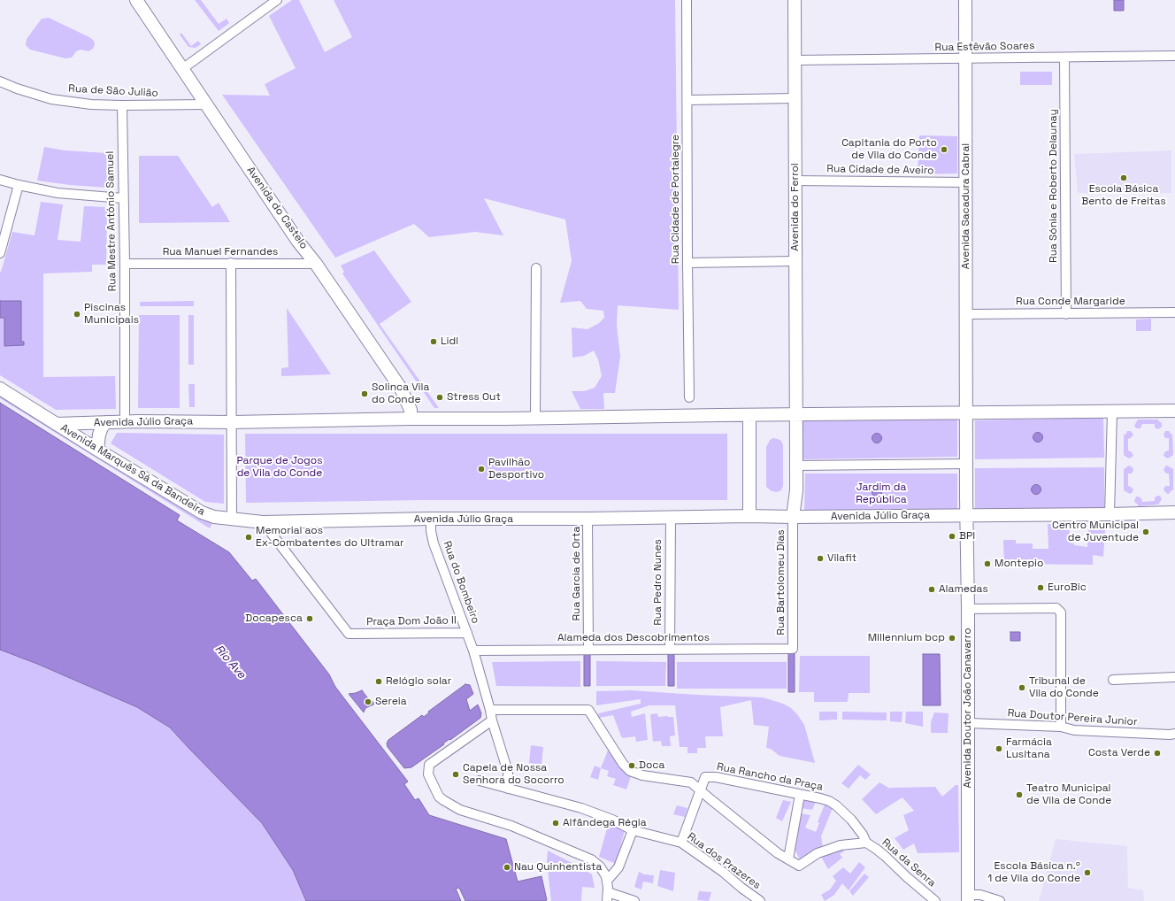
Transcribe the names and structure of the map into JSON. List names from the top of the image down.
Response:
{
  "streets": {
    "street": [
      "Rua Estêvão Soares",
      "Rua de São Julião",
      "Rua Cidade de Aveiro",
      "Rua Sónia e Roberto Delaunay",
      "Rua Cidade de Portalegre",
      "Avenida Sacadura Cabral",
      "Avenida do Ferrol",
      "Avenida do Castelo",
      "Rua Mestre António Samuel",
      "Rua Manuel Fernandes",
      "Rua Conde Margaride",
      "Avenida Júlio Graça",
      "Avenida Marquês Sá da Bandeira",
      "Rua Garcia de Orta",
      "Rua do Bombeiro",
      "Rua Pedro Nunes",
      "Rua Bartolomeu Dias",
      "Praça Dom João II",
      "Alameda dos Descobrimentos",
      "Avenida Doutor João Canavarro",
      "Rua Doutor Pereira Junior",
      "Rua Rancho da Praça",
      "Rua dos Prazeres",
      "Rua da Senra"
    ]
  },
  "crossings": [
    ["Rua Estêvão Soares", "Rua Sónia e Roberto Delaunay"],
    ["Rua Estêvão Soares", "Avenida Sacadura Cabral"],
    ["Rua Estêvão Soares", "Avenida do Ferrol"],
    ["Rua de São Julião", "Avenida do Castelo"],
    ["Rua de São Julião", "Rua Mestre António Samuel"],
    ["Rua Cidade de Aveiro", "Avenida Sacadura Cabral"],
    ["Rua Cidade de Aveiro", "Avenida do Ferrol"],
    ["Rua Sónia e Roberto Delaunay", "Rua Conde Margaride"],
    ["Avenida Sacadura Cabral", "Rua Conde Margaride"],
    ["Avenida Sacadura Cabral", "Avenida Júlio Graça"],
    ["Avenida do Ferrol", "Avenida Júlio Graça"],
    ["Avenida do Castelo", "Rua Manuel Fernandes"],
    ["Avenida do Castelo", "Avenida Júlio Graça"],
    ["Rua Mestre António Samuel", "Rua Manuel Fernandes"],
    ["Rua Mestre António Samuel", "Avenida Júlio Graça"],
    ["Avenida Júlio Graça", "Avenida Marquês Sá da Bandeira"],
    ["Avenida Júlio Graça", "Rua Garcia de Orta"],
    ["Avenida Júlio Graça", "Rua do Bombeiro"],
    ["Avenida Júlio Graça", "Rua Pedro Nunes"],
    ["Avenida Júlio Graça", "Rua Bartolomeu Dias"],
    ["Avenida Júlio Graça", "Praça Dom João II"],
    ["Avenida Júlio Graça", "Avenida Doutor João Canavarro"],
    ["Rua Garcia de Orta", "Alameda dos Descobrimentos"],
    ["Rua do Bombeiro", "Praça Dom João II"],
    ["Rua Pedro Nunes", "Alameda dos Descobrimentos"],
    ["Rua Bartolomeu Dias", "Alameda dos Descobrimentos"],
    ["Praça Dom João II", "Alameda dos Descobrimentos"],
    ["Praça Dom João II", "Rua dos Prazeres"],
    ["Avenida Doutor João Canavarro", "Rua Doutor Pereira Junior"],
    ["Rua Rancho da Praça", "Rua da Senra"]
  ],
  "water": ["Rio Ave"],
  "parks": ["Parque de Jogos de Vila do Conde", "Jardim da República"],
  "places": [
    "Capitania do Porto de Vila do Conde",
    "Escola Básica Bento de Freitas",
    "Piscinas Municipais",
    "Lidl",
    "Solinca Vila do Conde",
    "Stress Out",
    "Pavilhão Desportivo",
    "Centro Municipal de Juventude",
    "BPI",
    "Memorial aos Ex-Combatentes do Ultramar",
    "Vilafit",
    "Montepio",
    "EuroBic",
    "Alamedas",
    "Docapesca",
    "Millennium bcp",
    "Relógio solar",
    "Tribunal de Vila do Conde",
    "Sereia",
    "Farmácia Lusitana",
    "Costa Verde",
    "Doca",
    "Capela de Nossa Senhora do Socorro",
    "Teatro Municipal de Vila de Conde",
    "Alfândega Régia",
    "Nau Quinhentista",
    "Escola Básica n.º 1 de Vila do Conde"
  ]
}
